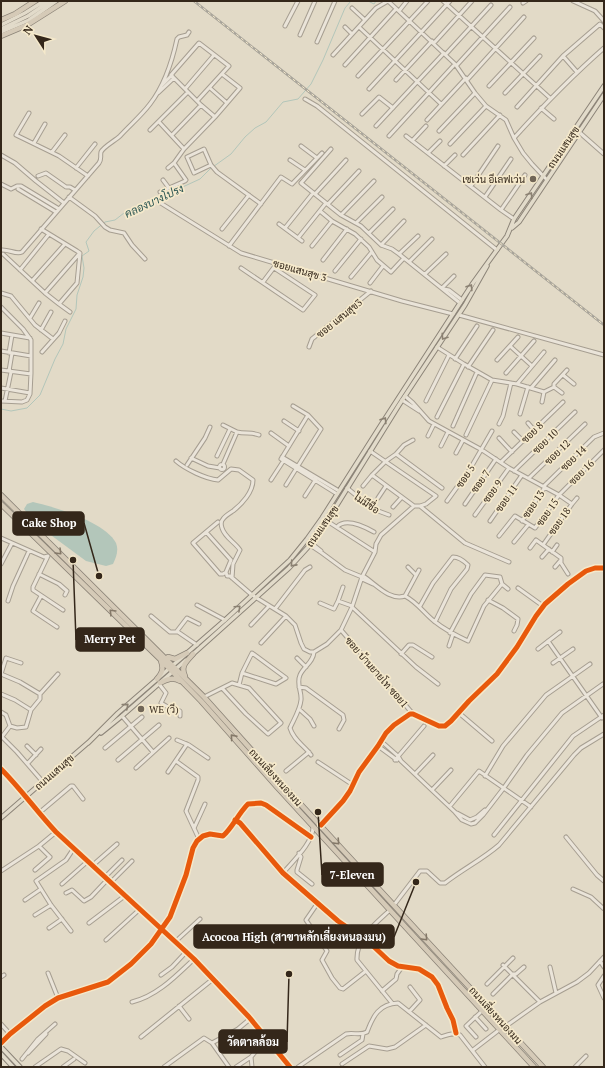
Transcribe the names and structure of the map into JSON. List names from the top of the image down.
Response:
{
  "streets": {
    "highway": ["ถนนเลี่ยงหนองมน"],
    "main road": ["ถนนแสนสุข"],
    "street": [
      "ซอยแสนสุข 3",
      "ซอย แสนสุข3",
      "ซอย 8",
      "ซอย 10",
      "ซอย 12",
      "ซอย 14",
      "ซอย 16",
      "ซอย 5",
      "ซอย 7",
      "ซอย 9",
      "ซอย 11",
      "ไม่มีชื่อ",
      "ซอย 13",
      "ซอย 15",
      "ซอย 18",
      "ซอย บ้านยายโท ซอย1"
    ]
  },
  "crossings": [
    ["ถนนแสนสุข", "ซอยแสนสุข 3"],
    ["ถนนแสนสุข", "ไม่มีชื่อ"],
    ["ถนนแสนสุข", "ถนนเลี่ยงหนองมน"],
    ["ซอยแสนสุข 3", "ซอย แสนสุข3"],
    ["ซอย 14", "ซอย 13"],
    ["ซอย 16", "ซอย 15"],
    ["ซอย 13", "ซอย 15"]
  ],
  "water": ["คลองบางโปรง"],
  "places": [
    "เซเว่น อีเลฟเว่น",
    "Merry Pet",
    "Cake Shop",
    "WE (วี)",
    "7-Eleven",
    "Acocoa High (สาขาหลักเลี่ยงหนองมน)",
    "วัดตาลล้อม"
  ],
  "north": "top left"
}
